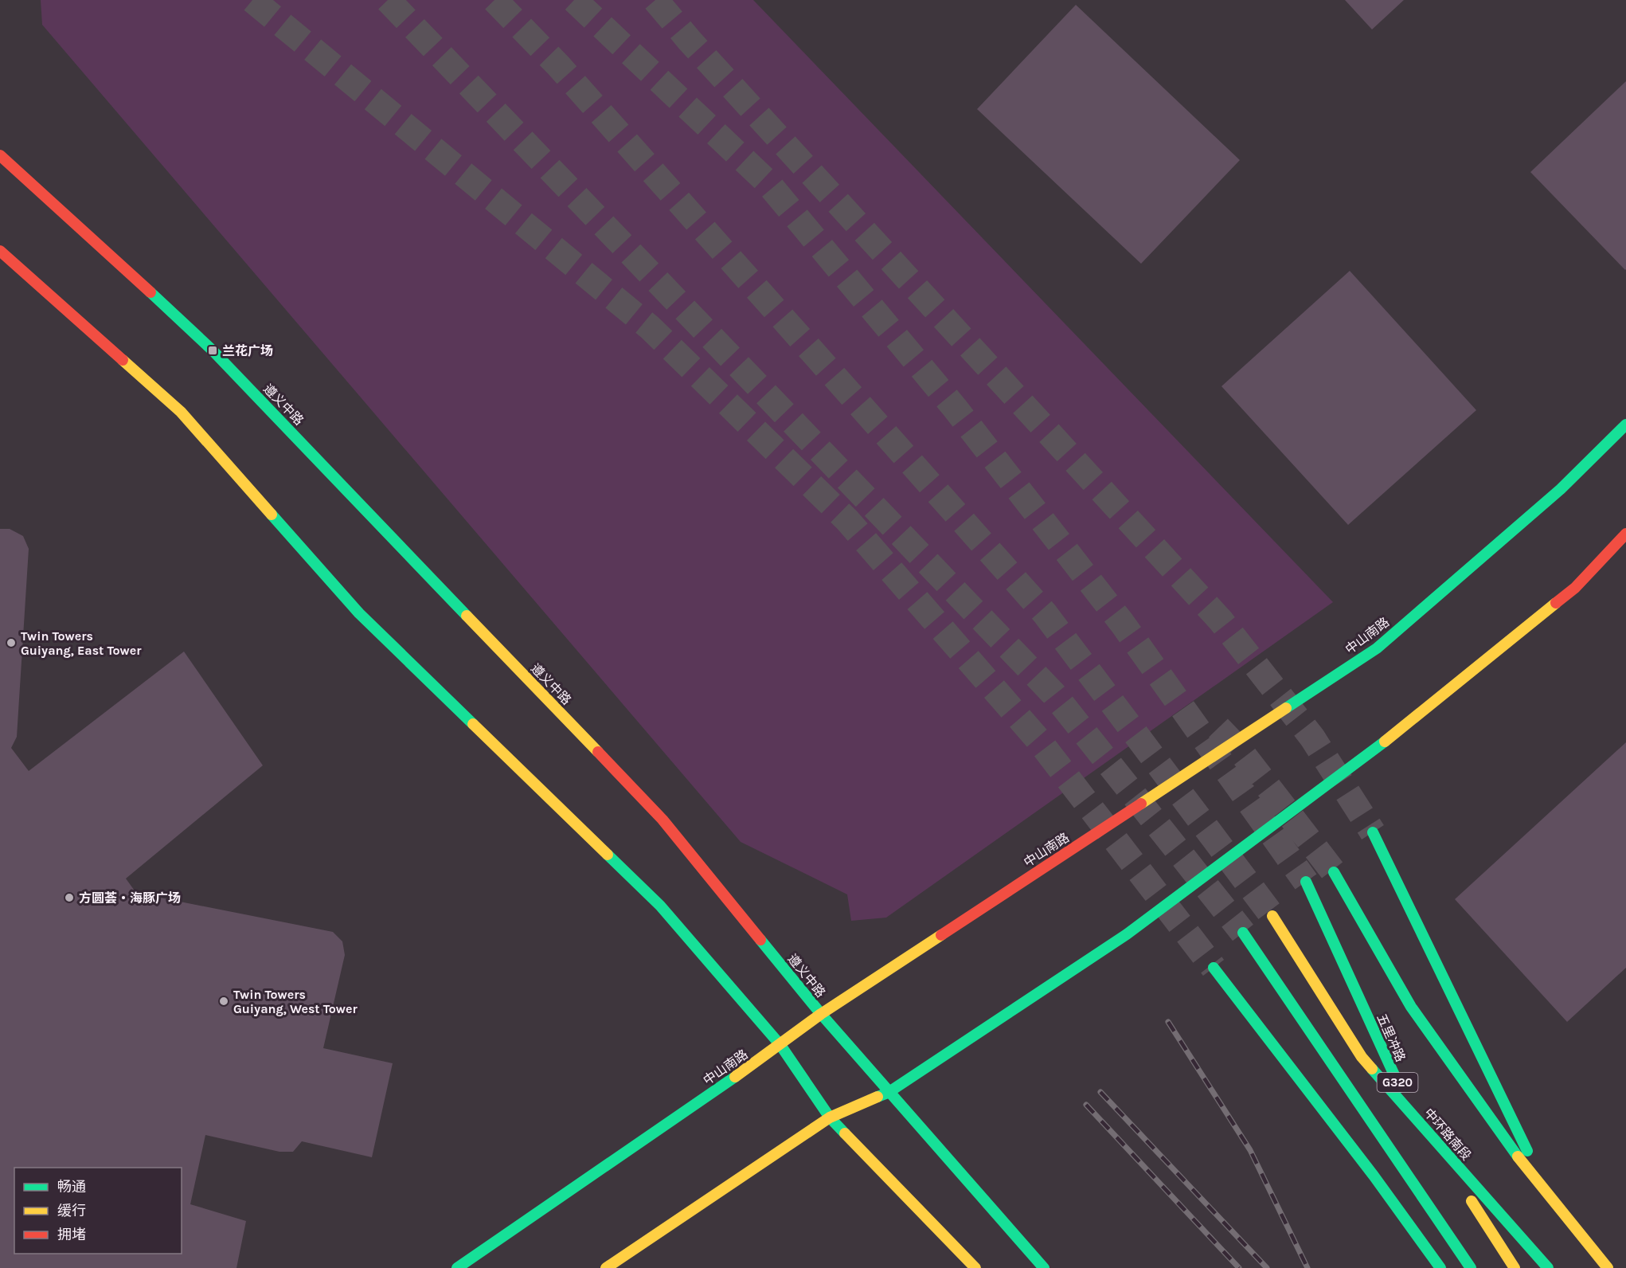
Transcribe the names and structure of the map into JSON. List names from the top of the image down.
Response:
{
  "streets": {
    "main road": [
      "遵义中路",
      "中山南路",
      "五里冲路",
      "G320",
      "中环路南段"
    ]
  },
  "crossings": [
    ["遵义中路", "中山南路"]
  ],
  "places": {
    "transit": ["兰花广场"],
    "other": ["Twin Towers Guiyang, East Tower", "方圆荟・海豚广场", "Twin Towers Guiyang, West Tower"]
  },
  "legend": ["畅通", "缓行", "拥堵"]
}
